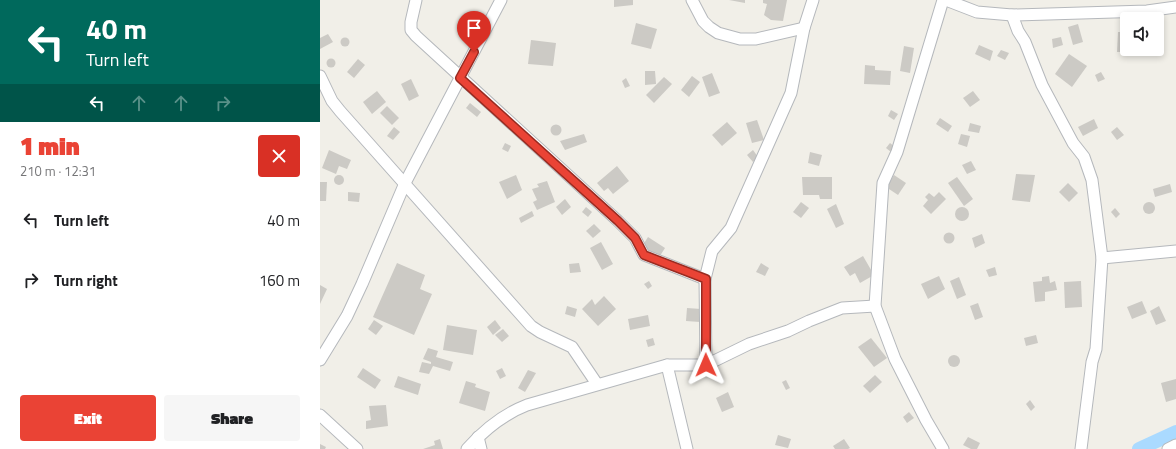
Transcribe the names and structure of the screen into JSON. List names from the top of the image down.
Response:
{
  "page": {
    "turn": ["40 m", "Turn left"],
    "heading": ["1 min", "210 m · 12:31"],
    "list": [
      {
        "name": "Turn left",
        "value": "40 m"
      },
      {
        "name": "Turn right",
        "value": "160 m"
      }
    ],
    "buttons": ["Exit", "Share"]
  }
}
